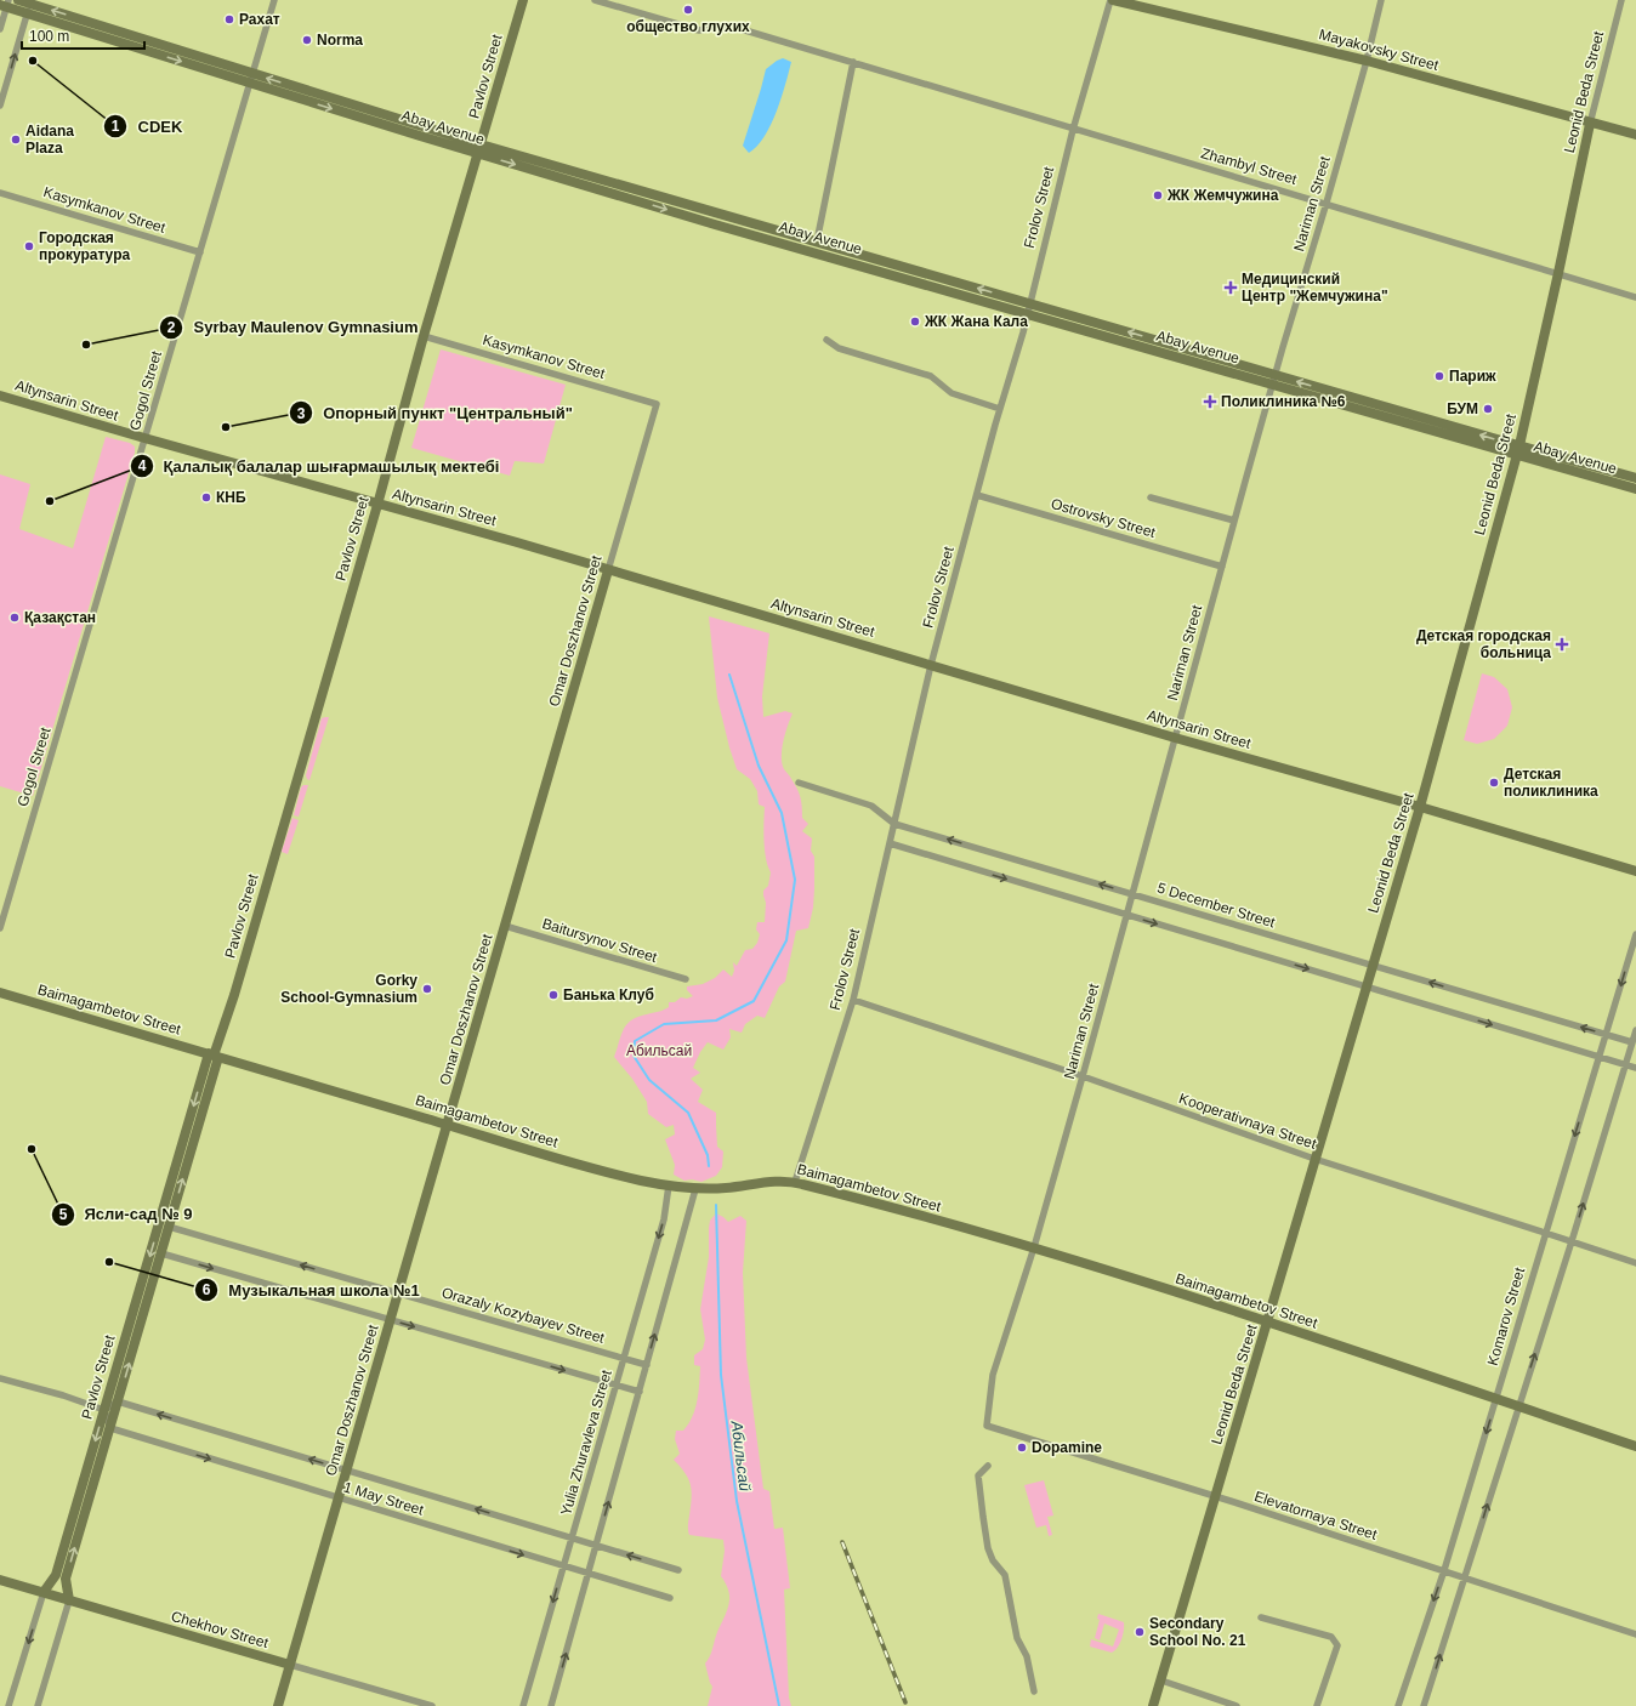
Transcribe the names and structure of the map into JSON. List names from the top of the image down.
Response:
{
  "streets": {
    "street": [
      "Mayakovsky Street",
      "Pavlov Street",
      "Leonid Beda Street",
      "Abay Avenue",
      "Zhambyl Street",
      "Nariman Street",
      "Frolov Street",
      "Kasymkanov Street",
      "Gogol Street",
      "Altynsarin Street",
      "Ostrovsky Street",
      "Omar Doszhanov Street",
      "5 December Street",
      "Baitursynov Street",
      "Baimagambetov Street",
      "Kooperativnaya Street",
      "Orazaly Kozybayev Street",
      "Komarov Street",
      "Yulia Zhuravleva Street",
      "1 May Street",
      "Elevatornaya Street",
      "Chekhov Street"
    ]
  },
  "crossings": [
    ["Mayakovsky Street", "Leonid Beda Street"],
    ["Mayakovsky Street", "Nariman Street"],
    ["Mayakovsky Street", "Frolov Street"],
    ["Pavlov Street", "Abay Avenue"],
    ["Pavlov Street", "Kasymkanov Street"],
    ["Pavlov Street", "Altynsarin Street"],
    ["Pavlov Street", "Baimagambetov Street"],
    ["Pavlov Street", "Orazaly Kozybayev Street"],
    ["Pavlov Street", "1 May Street"],
    ["Pavlov Street", "Chekhov Street"],
    ["Leonid Beda Street", "Abay Avenue"],
    ["Leonid Beda Street", "Zhambyl Street"],
    ["Leonid Beda Street", "Altynsarin Street"],
    ["Leonid Beda Street", "5 December Street"],
    ["Leonid Beda Street", "Baimagambetov Street"],
    ["Leonid Beda Street", "Kooperativnaya Street"],
    ["Leonid Beda Street", "Elevatornaya Street"],
    ["Abay Avenue", "Nariman Street"],
    ["Abay Avenue", "Frolov Street"],
    ["Abay Avenue", "Gogol Street"],
    ["Zhambyl Street", "Nariman Street"],
    ["Zhambyl Street", "Frolov Street"],
    ["Nariman Street", "Altynsarin Street"],
    ["Nariman Street", "Ostrovsky Street"],
    ["Nariman Street", "5 December Street"],
    ["Nariman Street", "Baimagambetov Street"],
    ["Nariman Street", "Kooperativnaya Street"],
    ["Nariman Street", "Elevatornaya Street"],
    ["Frolov Street", "Altynsarin Street"],
    ["Frolov Street", "Ostrovsky Street"],
    ["Frolov Street", "5 December Street"],
    ["Frolov Street", "Baimagambetov Street"],
    ["Frolov Street", "Kooperativnaya Street"],
    ["Kasymkanov Street", "Gogol Street"],
    ["Kasymkanov Street", "Omar Doszhanov Street"],
    ["Gogol Street", "Altynsarin Street"],
    ["Altynsarin Street", "Omar Doszhanov Street"],
    ["Omar Doszhanov Street", "Baitursynov Street"],
    ["Omar Doszhanov Street", "Baimagambetov Street"],
    ["Omar Doszhanov Street", "Orazaly Kozybayev Street"],
    ["Omar Doszhanov Street", "1 May Street"],
    ["Omar Doszhanov Street", "Chekhov Street"],
    ["5 December Street", "Komarov Street"],
    ["Baimagambetov Street", "Komarov Street"],
    ["Baimagambetov Street", "Yulia Zhuravleva Street"],
    ["Kooperativnaya Street", "Komarov Street"],
    ["Orazaly Kozybayev Street", "Yulia Zhuravleva Street"],
    ["Komarov Street", "Elevatornaya Street"],
    ["Yulia Zhuravleva Street", "1 May Street"]
  ],
  "water": ["Абильсай"],
  "parks": ["Абильсай"],
  "places": {
    "other": [
      "общество глухих",
      "Рахат",
      "Norma",
      "CDEK",
      "Aidana Plaza",
      "ЖК Жемчужина",
      "Городская прокуратура",
      "ЖК Жана Кала",
      "Syrbay Maulenov Gymnasium",
      "Париж",
      "БУМ",
      "Опорный пункт \"Центральный\"",
      "КНБ",
      "Қалалық балалар шығармашылық мектебі",
      "Қазақстан",
      "Детская поликлиника",
      "Gorky School-Gymnasium",
      "Банька Клуб",
      "Ясли-сад № 9",
      "Музыкальная школа №1",
      "Dopamine",
      "Secondary School No. 21"
    ],
    "health": ["Медицинский Центр \"Жемчужина\"", "Поликлиника №6", "Детская городская больница"]
  },
  "scale_bar": "100 m"
}
